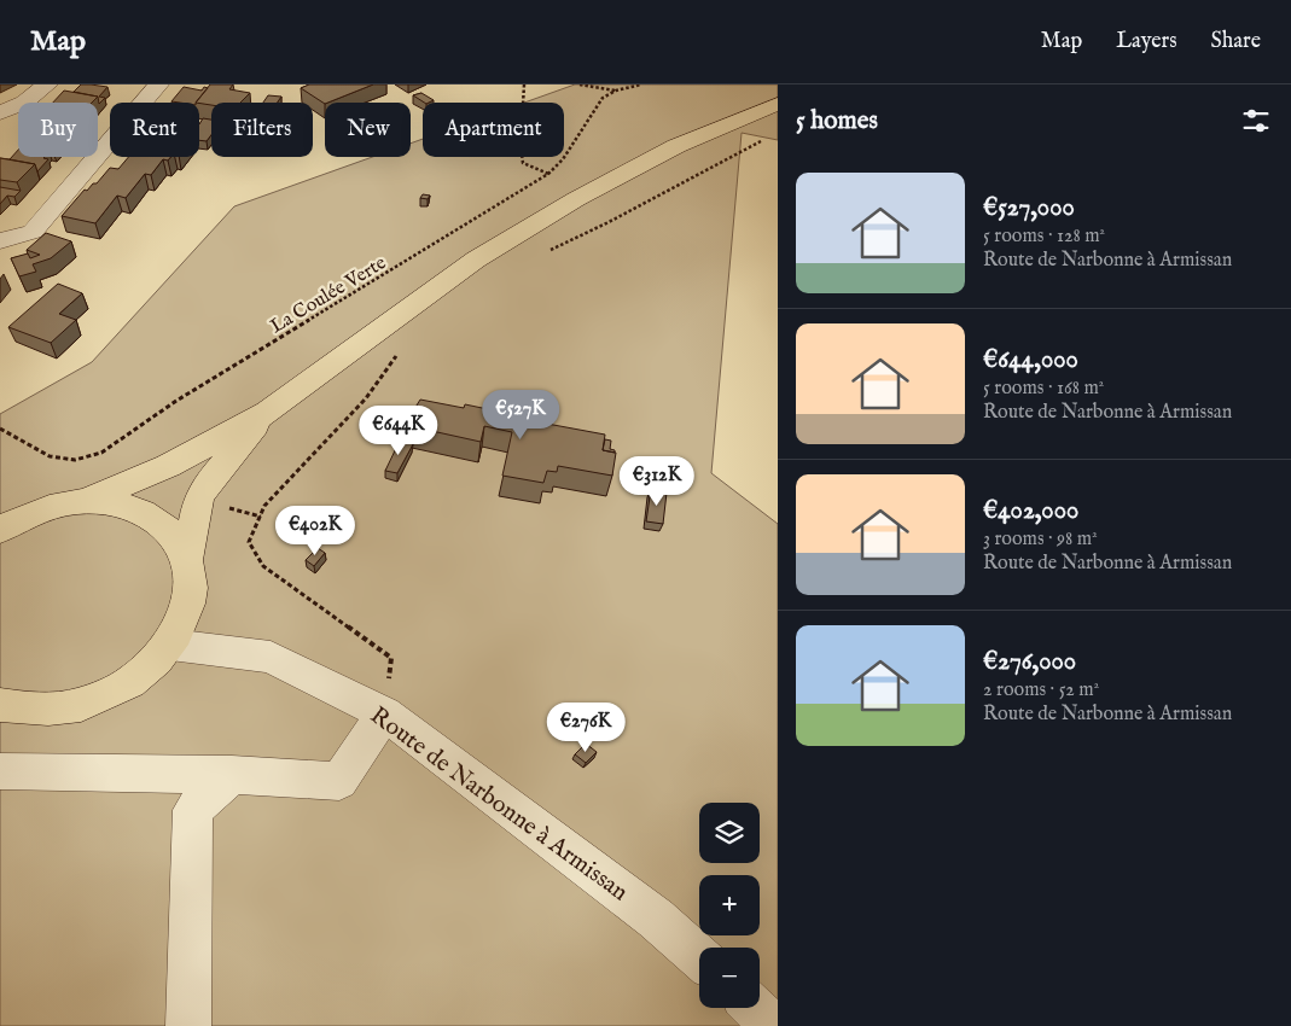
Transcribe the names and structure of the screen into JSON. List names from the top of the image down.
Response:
{
  "streets": {
    "street": ["Route de Narbonne à Armissan"],
    "path": ["La Coulée Verte"]
  },
  "page": {
    "header": "Map",
    "nav": ["Map", "Layers", "Share"],
    "heading": "5 homes",
    "chip": [
      "Buy",
      "Rent",
      "Filters",
      "New",
      "Apartment"
    ],
    "list": [
      {
        "name": "€527,000",
        "note": "5 rooms · 128 m² · Route de Narbonne à Armissan"
      },
      {
        "name": "€644,000",
        "note": "5 rooms · 168 m² · Route de Narbonne à Armissan"
      },
      {
        "name": "€402,000",
        "note": "3 rooms · 98 m² · Route de Narbonne à Armissan"
      },
      {
        "name": "€276,000",
        "note": "2 rooms · 52 m² · Route de Narbonne à Armissan"
      }
    ],
    "price": [
      "€527K",
      "€644K",
      "€312K",
      "€402K",
      "€276K"
    ],
    "map_buttons": ["+", "−"]
  }
}
